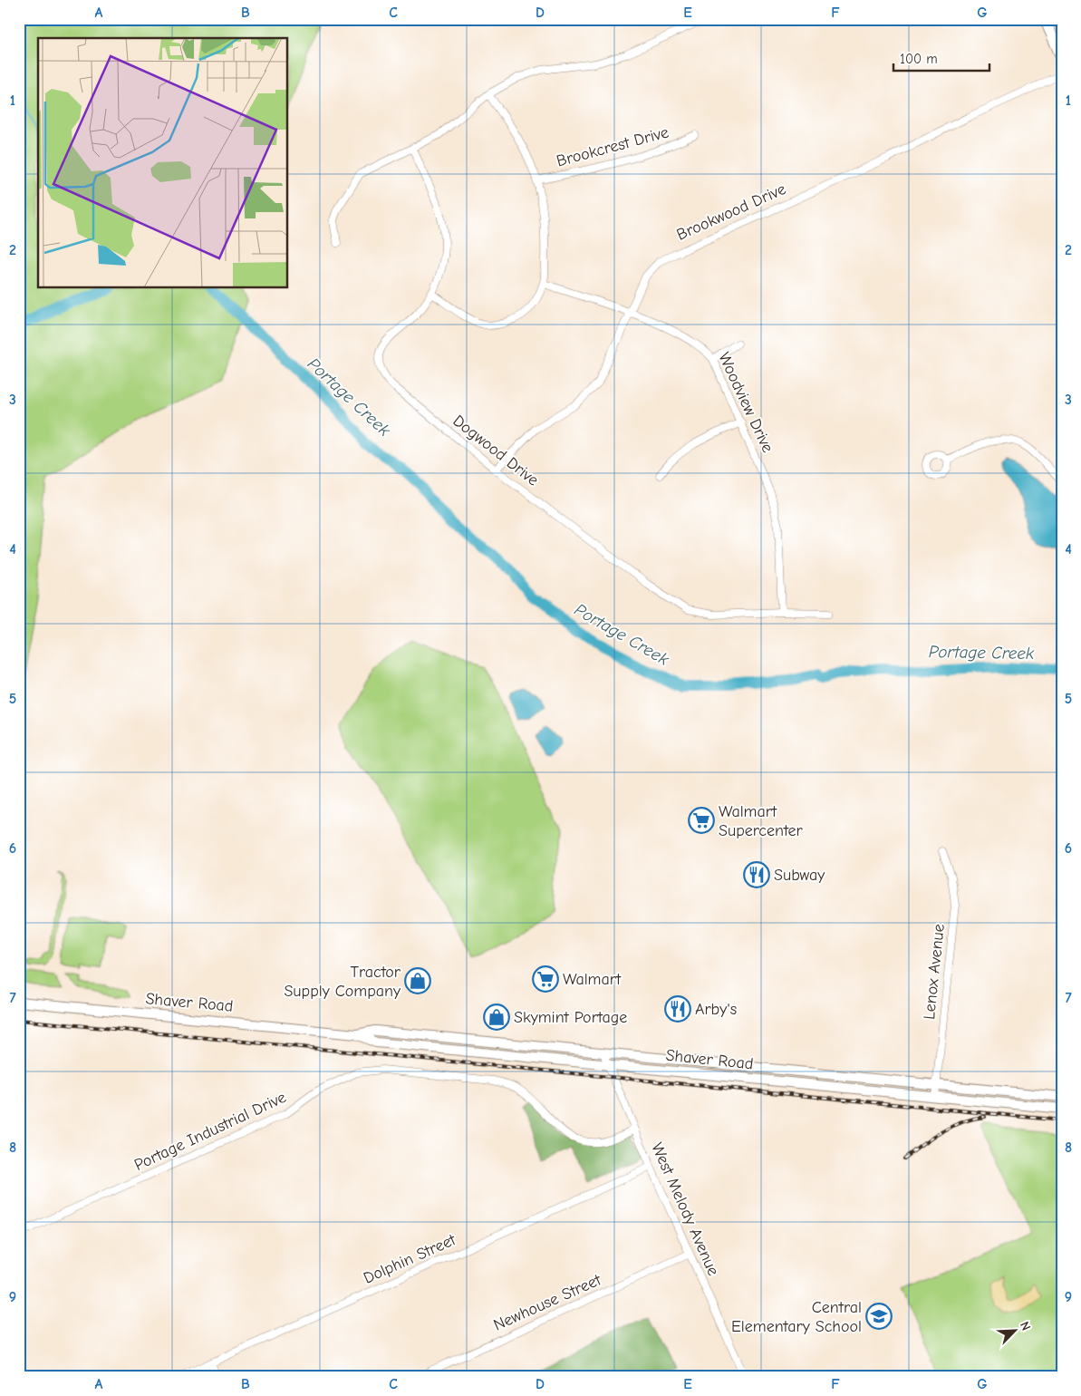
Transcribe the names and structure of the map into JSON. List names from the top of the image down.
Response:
{
  "streets": {
    "main road": ["Shaver Road"],
    "street": [
      "Brookcrest Drive",
      "Brookwood Drive",
      "Woodview Drive",
      "Dogwood Drive",
      "Lenox Avenue",
      "Portage Industrial Drive",
      "West Melody Avenue",
      "Dolphin Street",
      "Newhouse Street"
    ]
  },
  "crossings": [
    ["Brookwood Drive", "Woodview Drive"],
    ["Brookwood Drive", "Dogwood Drive"],
    ["Woodview Drive", "Dogwood Drive"],
    ["Lenox Avenue", "Shaver Road"],
    ["Shaver Road", "West Melody Avenue"],
    ["Portage Industrial Drive", "West Melody Avenue"],
    ["West Melody Avenue", "Dolphin Street"],
    ["West Melody Avenue", "Newhouse Street"]
  ],
  "water": ["Portage Creek"],
  "places": {
    "supermarket": ["Walmart Supercenter", "Walmart"],
    "restaurant": ["Subway", "Arby's"],
    "shop": ["Tractor Supply Company", "Skymint Portage"],
    "school or university": ["Central Elementary School"]
  },
  "scale_bar": "100 m",
  "north": "top right",
  "grid": {
    "columns": [
      "A",
      "B",
      "C",
      "D",
      "E",
      "F",
      "G"
    ],
    "rows": [
      "1",
      "2",
      "3",
      "4",
      "5",
      "6",
      "7",
      "8",
      "9"
    ]
  }
}
